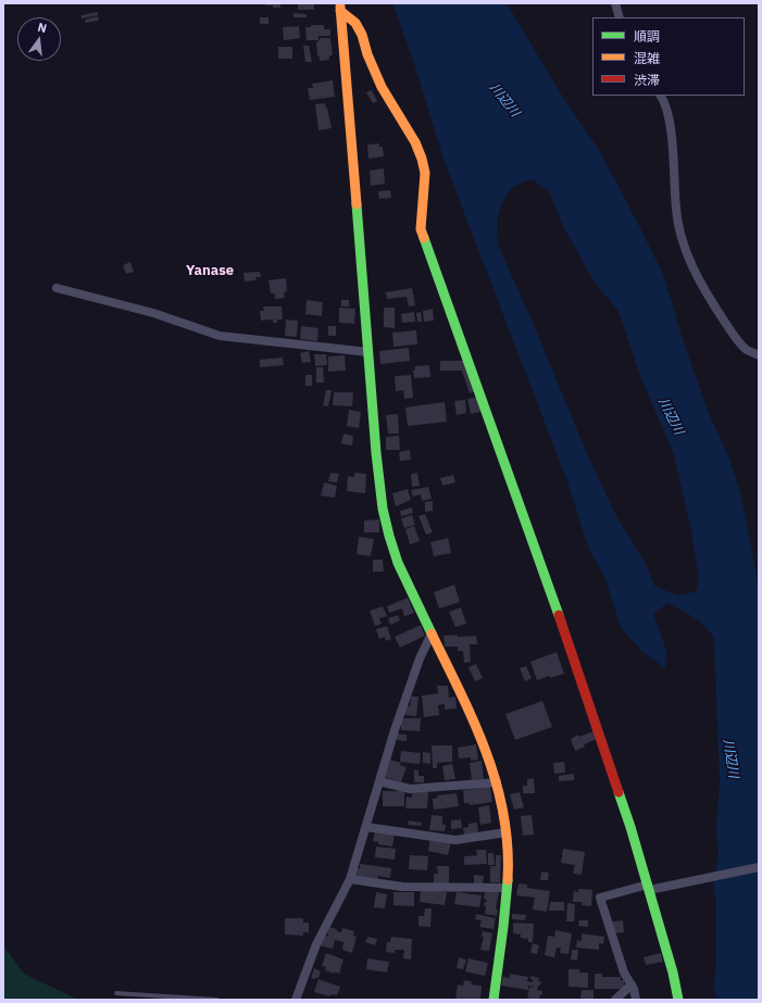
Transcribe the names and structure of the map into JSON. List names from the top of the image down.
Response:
{
  "districts": ["Yanase"],
  "water": ["川辺川"],
  "legend": ["順調", "混雑", "渋滞"],
  "north": "top"
}
